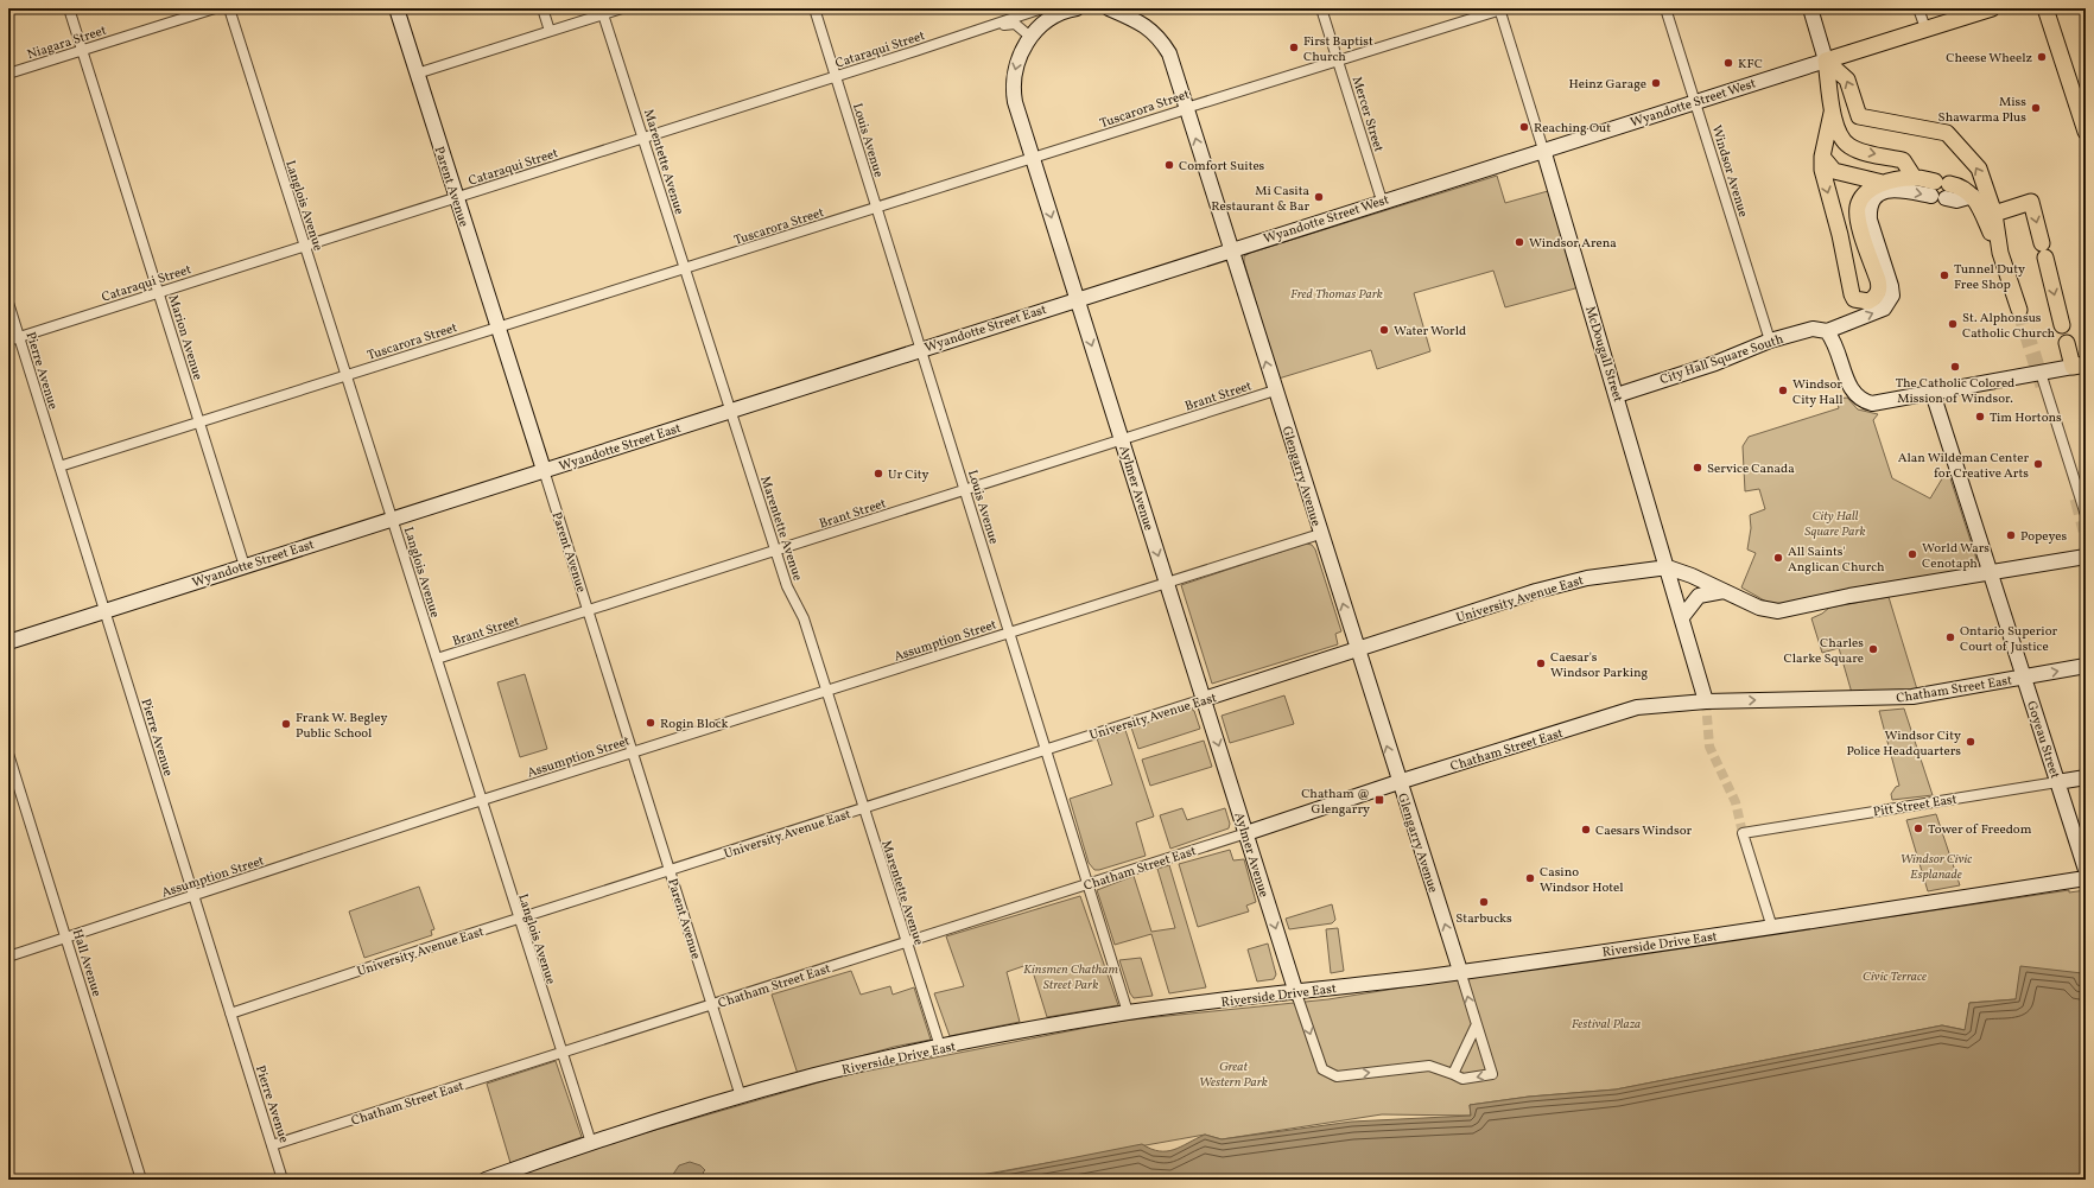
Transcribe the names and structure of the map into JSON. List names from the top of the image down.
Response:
{
  "streets": {
    "main road": [
      "Wyandotte Street West",
      "Parent Avenue",
      "Wyandotte Street East",
      "McDougall Street",
      "City Hall Square South",
      "Glengarry Avenue",
      "Aylmer Avenue",
      "University Avenue East",
      "Chatham Street East",
      "Goyeau Street",
      "Pitt Street East",
      "Riverside Drive East"
    ],
    "street": [
      "Niagara Street",
      "Cataraqui Street",
      "Tuscarora Street",
      "Mercer Street",
      "Louis Avenue",
      "Marentette Avenue",
      "Windsor Avenue",
      "Langlois Avenue",
      "Marion Avenue",
      "Pierre Avenue",
      "Brant Street",
      "Assumption Street",
      "Hall Avenue"
    ]
  },
  "crossings": [
    ["Niagara Street", "Marion Avenue"],
    ["Cataraqui Street", "Louis Avenue"],
    ["Cataraqui Street", "Marentette Avenue"],
    ["Cataraqui Street", "Parent Avenue"],
    ["Cataraqui Street", "Langlois Avenue"],
    ["Cataraqui Street", "Marion Avenue"],
    ["Cataraqui Street", "Pierre Avenue"],
    ["Cataraqui Street", "Aylmer Avenue"],
    ["Wyandotte Street West", "Mercer Street"],
    ["Wyandotte Street West", "Windsor Avenue"],
    ["Wyandotte Street West", "Wyandotte Street East"],
    ["Wyandotte Street West", "McDougall Street"],
    ["Wyandotte Street West", "Glengarry Avenue"],
    ["Tuscarora Street", "Mercer Street"],
    ["Tuscarora Street", "Louis Avenue"],
    ["Tuscarora Street", "Marentette Avenue"],
    ["Tuscarora Street", "Parent Avenue"],
    ["Tuscarora Street", "Langlois Avenue"],
    ["Tuscarora Street", "Marion Avenue"],
    ["Tuscarora Street", "McDougall Street"],
    ["Tuscarora Street", "Pierre Avenue"],
    ["Tuscarora Street", "Glengarry Avenue"],
    ["Tuscarora Street", "Aylmer Avenue"],
    ["Louis Avenue", "Wyandotte Street East"],
    ["Louis Avenue", "Brant Street"],
    ["Louis Avenue", "University Avenue East"],
    ["Louis Avenue", "Assumption Street"],
    ["Louis Avenue", "Chatham Street East"],
    ["Louis Avenue", "Riverside Drive East"],
    ["Marentette Avenue", "Wyandotte Street East"],
    ["Marentette Avenue", "Brant Street"],
    ["Marentette Avenue", "University Avenue East"],
    ["Marentette Avenue", "Assumption Street"],
    ["Marentette Avenue", "Chatham Street East"],
    ["Marentette Avenue", "Riverside Drive East"],
    ["Windsor Avenue", "City Hall Square South"],
    ["Parent Avenue", "Wyandotte Street East"],
    ["Parent Avenue", "Brant Street"],
    ["Parent Avenue", "University Avenue East"],
    ["Parent Avenue", "Assumption Street"],
    ["Parent Avenue", "Chatham Street East"],
    ["Parent Avenue", "Riverside Drive East"],
    ["Langlois Avenue", "Wyandotte Street East"],
    ["Langlois Avenue", "Brant Street"],
    ["Langlois Avenue", "University Avenue East"],
    ["Langlois Avenue", "Assumption Street"],
    ["Langlois Avenue", "Chatham Street East"],
    ["Langlois Avenue", "Riverside Drive East"],
    ["Wyandotte Street East", "Marion Avenue"],
    ["Wyandotte Street East", "Pierre Avenue"],
    ["Wyandotte Street East", "Glengarry Avenue"],
    ["Wyandotte Street East", "Aylmer Avenue"],
    ["McDougall Street", "City Hall Square South"],
    ["McDougall Street", "University Avenue East"],
    ["McDougall Street", "Chatham Street East"],
    ["Pierre Avenue", "University Avenue East"],
    ["Pierre Avenue", "Assumption Street"],
    ["Pierre Avenue", "Chatham Street East"],
    ["Brant Street", "Glengarry Avenue"],
    ["Brant Street", "Aylmer Avenue"],
    ["Glengarry Avenue", "University Avenue East"],
    ["Glengarry Avenue", "Assumption Street"],
    ["Glengarry Avenue", "Chatham Street East"],
    ["Glengarry Avenue", "Riverside Drive East"],
    ["Aylmer Avenue", "University Avenue East"],
    ["Aylmer Avenue", "Assumption Street"],
    ["Aylmer Avenue", "Chatham Street East"],
    ["Aylmer Avenue", "Riverside Drive East"],
    ["University Avenue East", "Goyeau Street"],
    ["Assumption Street", "Hall Avenue"],
    ["Chatham Street East", "Goyeau Street"],
    ["Goyeau Street", "Pitt Street East"],
    ["Pitt Street East", "Riverside Drive East"]
  ],
  "one_way": ["Glengarry Avenue", "Aylmer Avenue"],
  "parks": [
    "Fred Thomas Park",
    "City Hall Square Park",
    "Windsor Civic Esplanade",
    "Kinsmen Chatham Street Park",
    "Civic Terrace",
    "Festival Plaza",
    "Great Western Park"
  ],
  "places": {
    "other": [
      "First Baptist Church",
      "Cheese Wheelz",
      "KFC",
      "Heinz Garage",
      "Miss Shawarma Plus",
      "Reaching Out",
      "Comfort Suites",
      "Mi Casita Restaurant & Bar",
      "Windsor Arena",
      "Tunnel Duty Free Shop",
      "St. Alphonsus Catholic Church",
      "Water World",
      "The Catholic Colored Mission of Windsor.",
      "Windsor City Hall",
      "Tim Hortons",
      "Alan Wildeman Center for Creative Arts",
      "Service Canada",
      "Ur City",
      "Popeyes",
      "World Wars Cenotaph",
      "All Saints' Anglican Church",
      "Ontario Superior Court of Justice",
      "Charles Clarke Square",
      "Caesar's Windsor Parking",
      "Rogin Block",
      "Frank W. Begley Public School",
      "Windsor City Police Headquarters",
      "Tower of Freedom",
      "Caesars Windsor",
      "Casino Windsor Hotel",
      "Starbucks"
    ],
    "transit": ["Chatham @ Glengarry"]
  }
}
